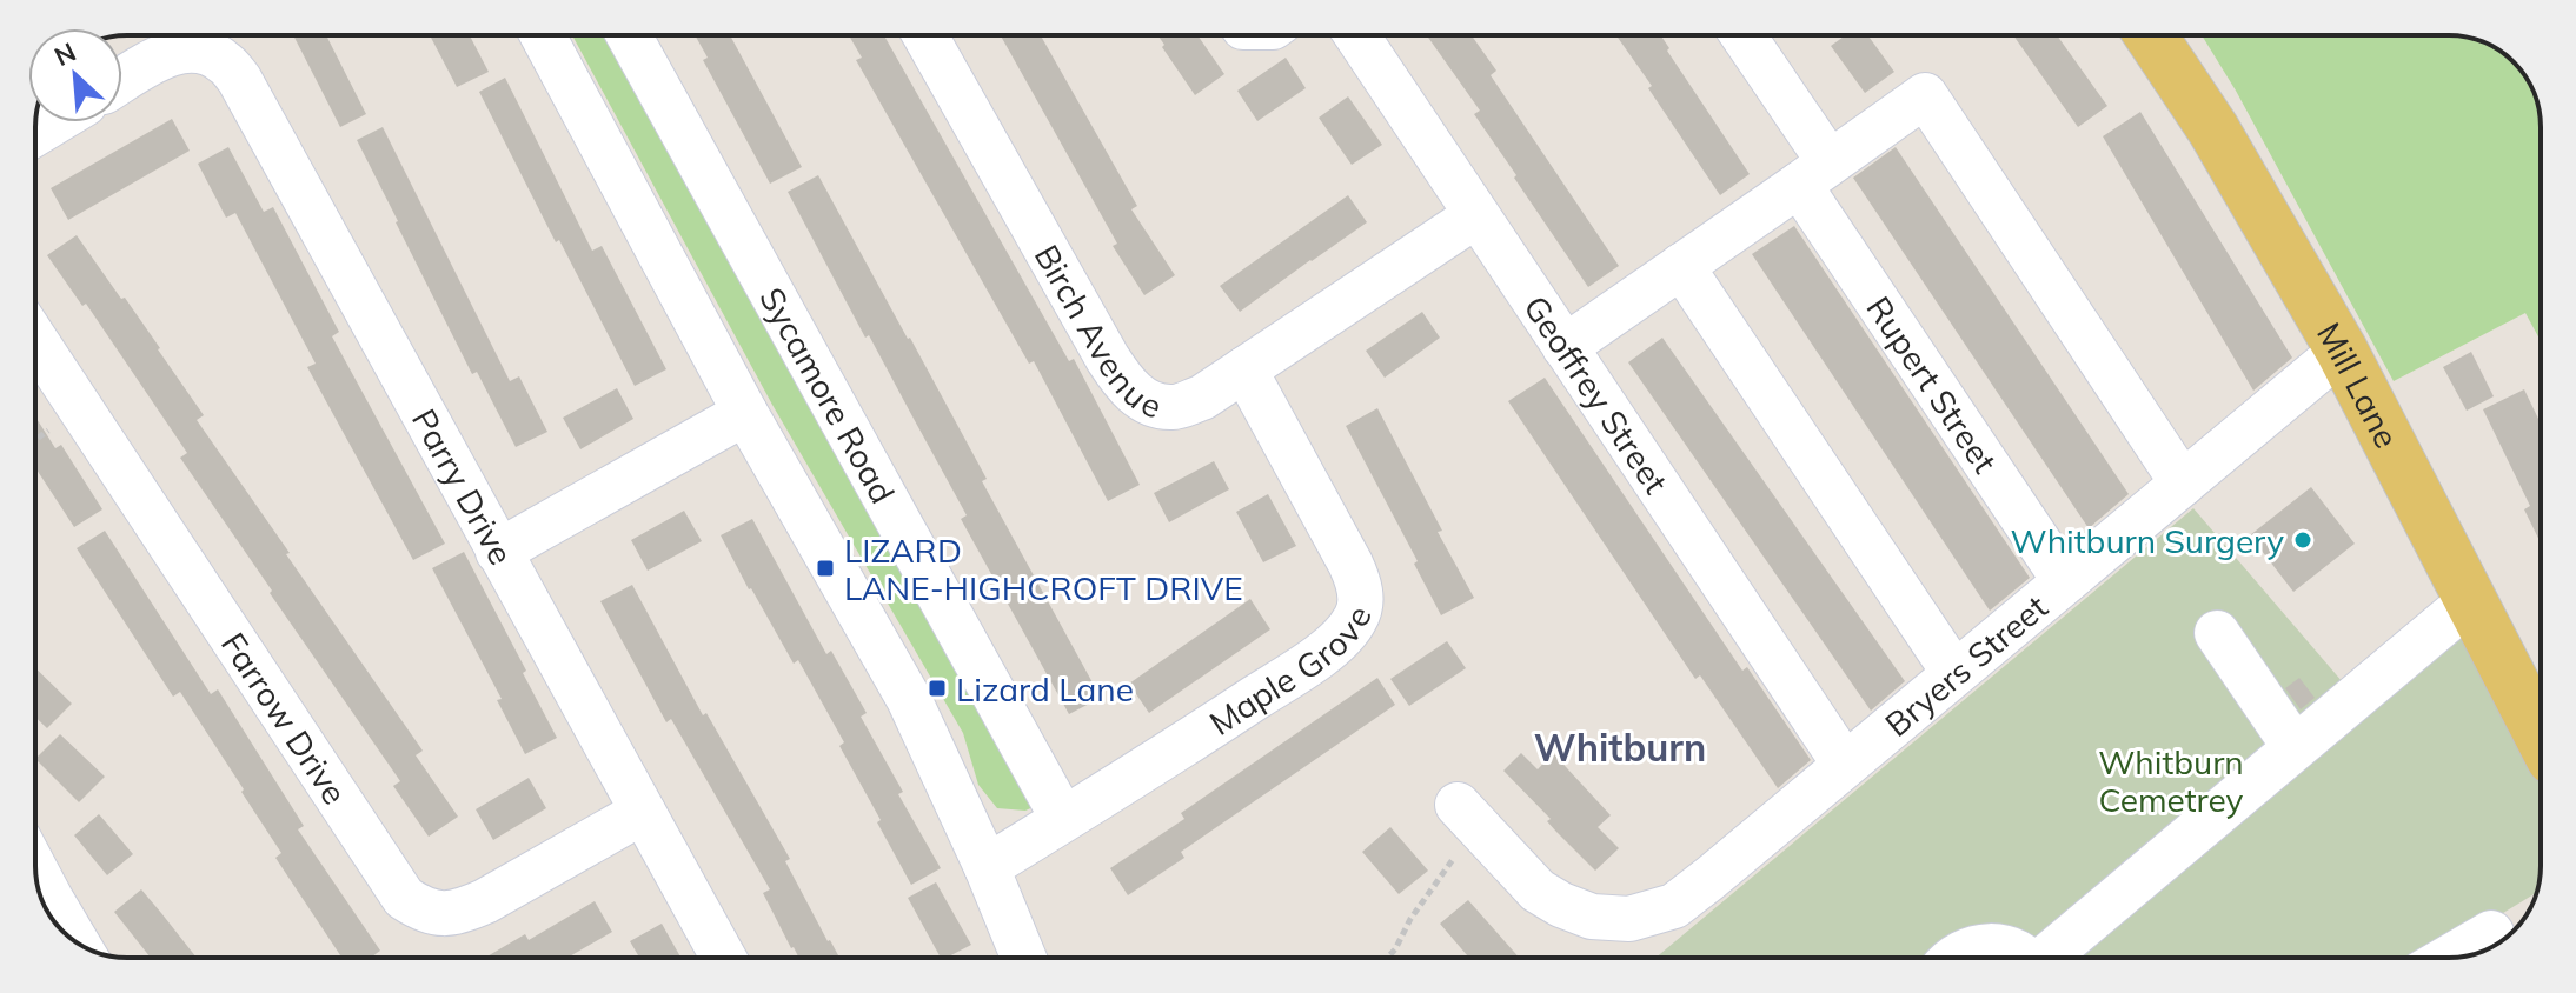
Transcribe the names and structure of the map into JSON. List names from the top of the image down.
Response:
{
  "streets": {
    "main road": ["Mill Lane"],
    "street": [
      "Birch Avenue",
      "Rupert Street",
      "Geoffrey Street",
      "Sycamore Road",
      "Parry Drive",
      "Maple Grove",
      "Bryers Street",
      "Farrow Drive"
    ]
  },
  "crossings": [
    ["Birch Avenue", "Geoffrey Street"],
    ["Birch Avenue", "Maple Grove"],
    ["Rupert Street", "Bryers Street"],
    ["Mill Lane", "Bryers Street"],
    ["Geoffrey Street", "Bryers Street"],
    ["Sycamore Road", "Maple Grove"],
    ["Parry Drive", "Farrow Drive"]
  ],
  "districts": ["Whitburn"],
  "parks": ["Whitburn Cemetrey"],
  "places": {
    "other": ["Whitburn Surgery"],
    "transit": ["LIZARD LANE-HIGHCROFT DRIVE", "Lizard Lane"]
  },
  "north": "top left"
}
